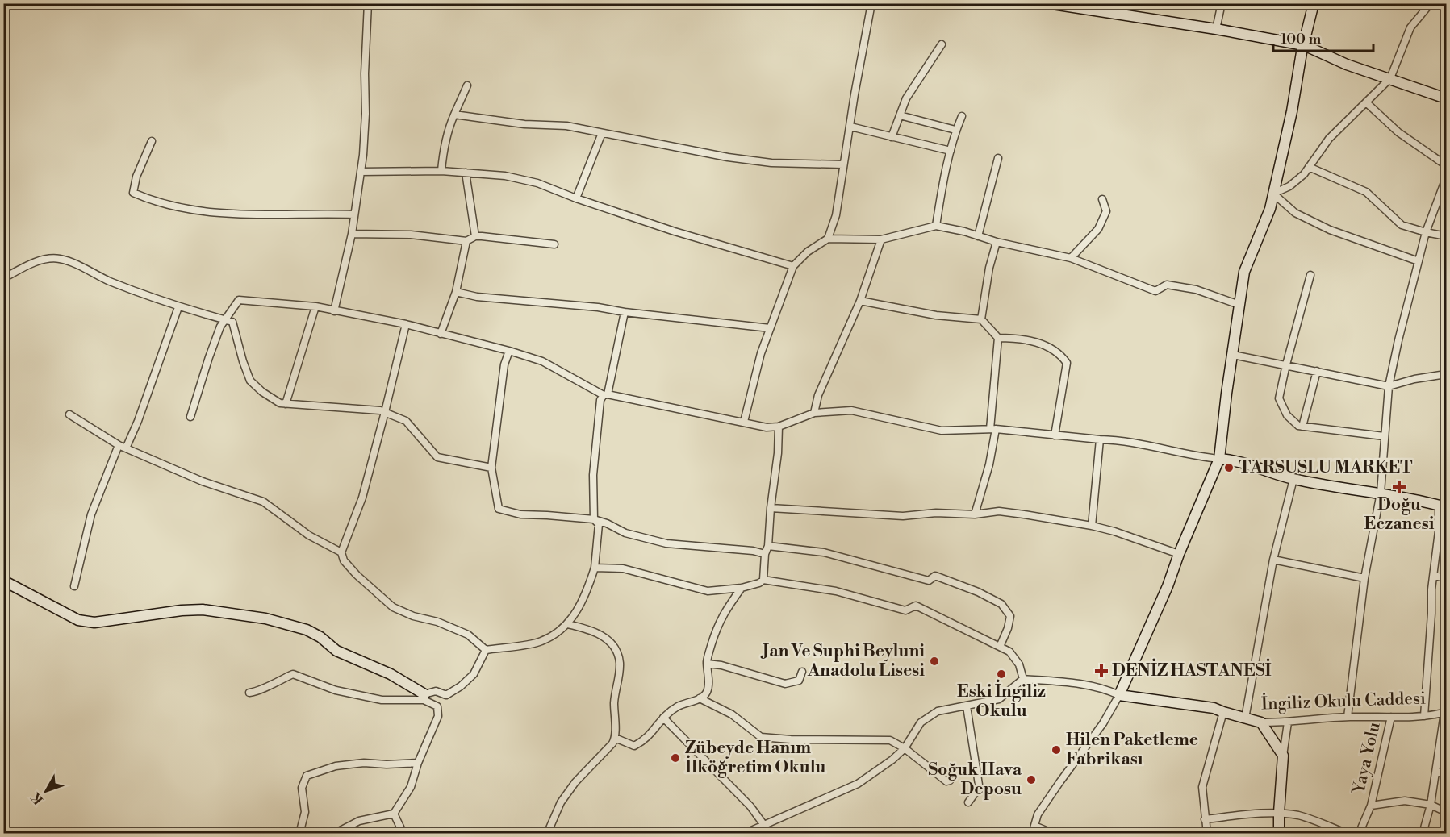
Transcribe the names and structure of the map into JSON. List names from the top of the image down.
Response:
{
  "streets": {
    "street": ["İngiliz Okulu Caddesi", "Yaya Yolu"]
  },
  "crossings": [
    ["İngiliz Okulu Caddesi", "Yaya Yolu"]
  ],
  "places": {
    "other": [
      "TARSUSLU MARKET",
      "Jan Ve Suphi Beyluni Anadolu Lisesi",
      "Eski İngiliz Okulu",
      "Hilen Paketleme Fabrikası",
      "Zübeyde Hanım İlköğretim Okulu",
      "Soğuk Hava Deposu"
    ],
    "health": ["Doğu Eczanesi", "DENİZ HASTANESİ"]
  },
  "scale_bar": "100 m",
  "north": "bottom left"
}
